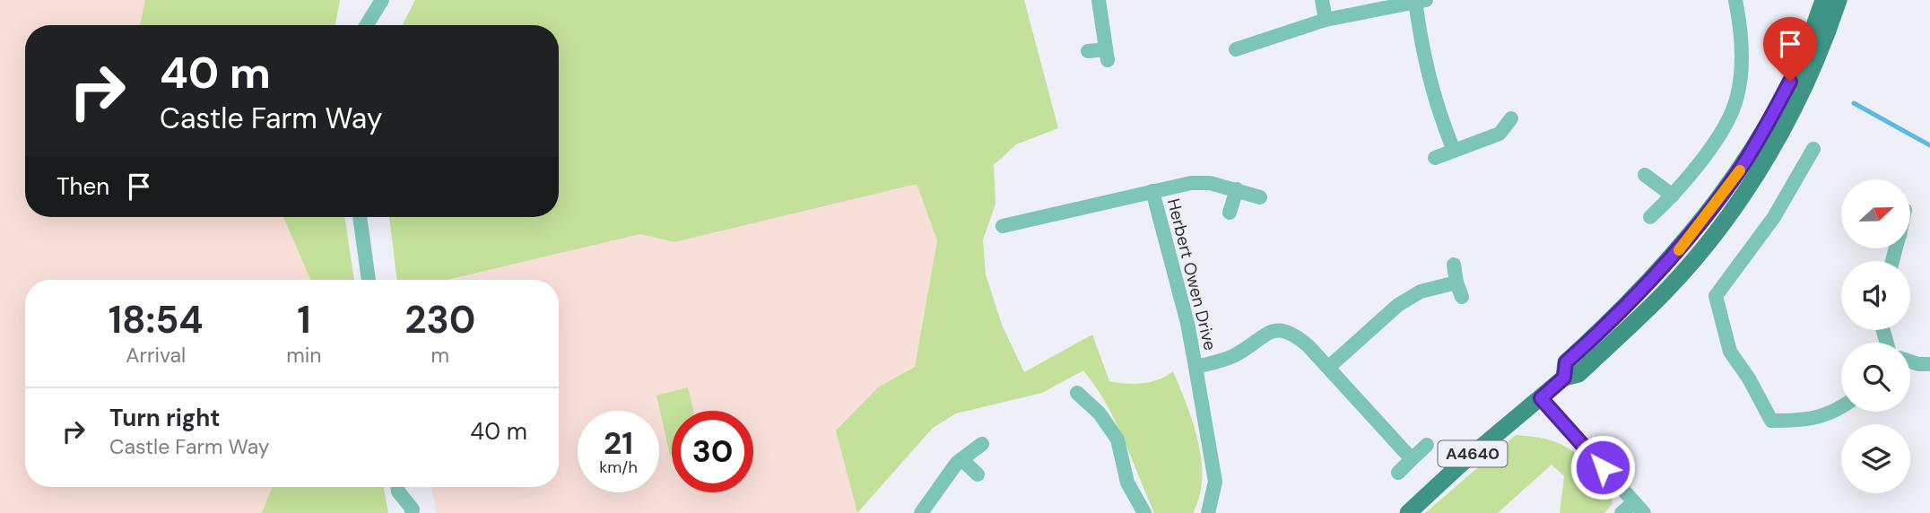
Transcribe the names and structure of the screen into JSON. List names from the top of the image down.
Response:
{
  "streets": {
    "main road": ["A4640"],
    "street": ["Herbert Owen Drive"]
  },
  "north": "right",
  "page": {
    "turn": ["40 m", "Castle Farm Way"],
    "then": "Then",
    "eta": [
      "18:54",
      "Arrival",
      "1",
      "min",
      "230",
      "m"
    ],
    "list": [
      {
        "name": "Turn right",
        "note": "Castle Farm Way",
        "value": "40 m"
      }
    ],
    "speed": "21 km/h",
    "limit": "30"
  }
}
